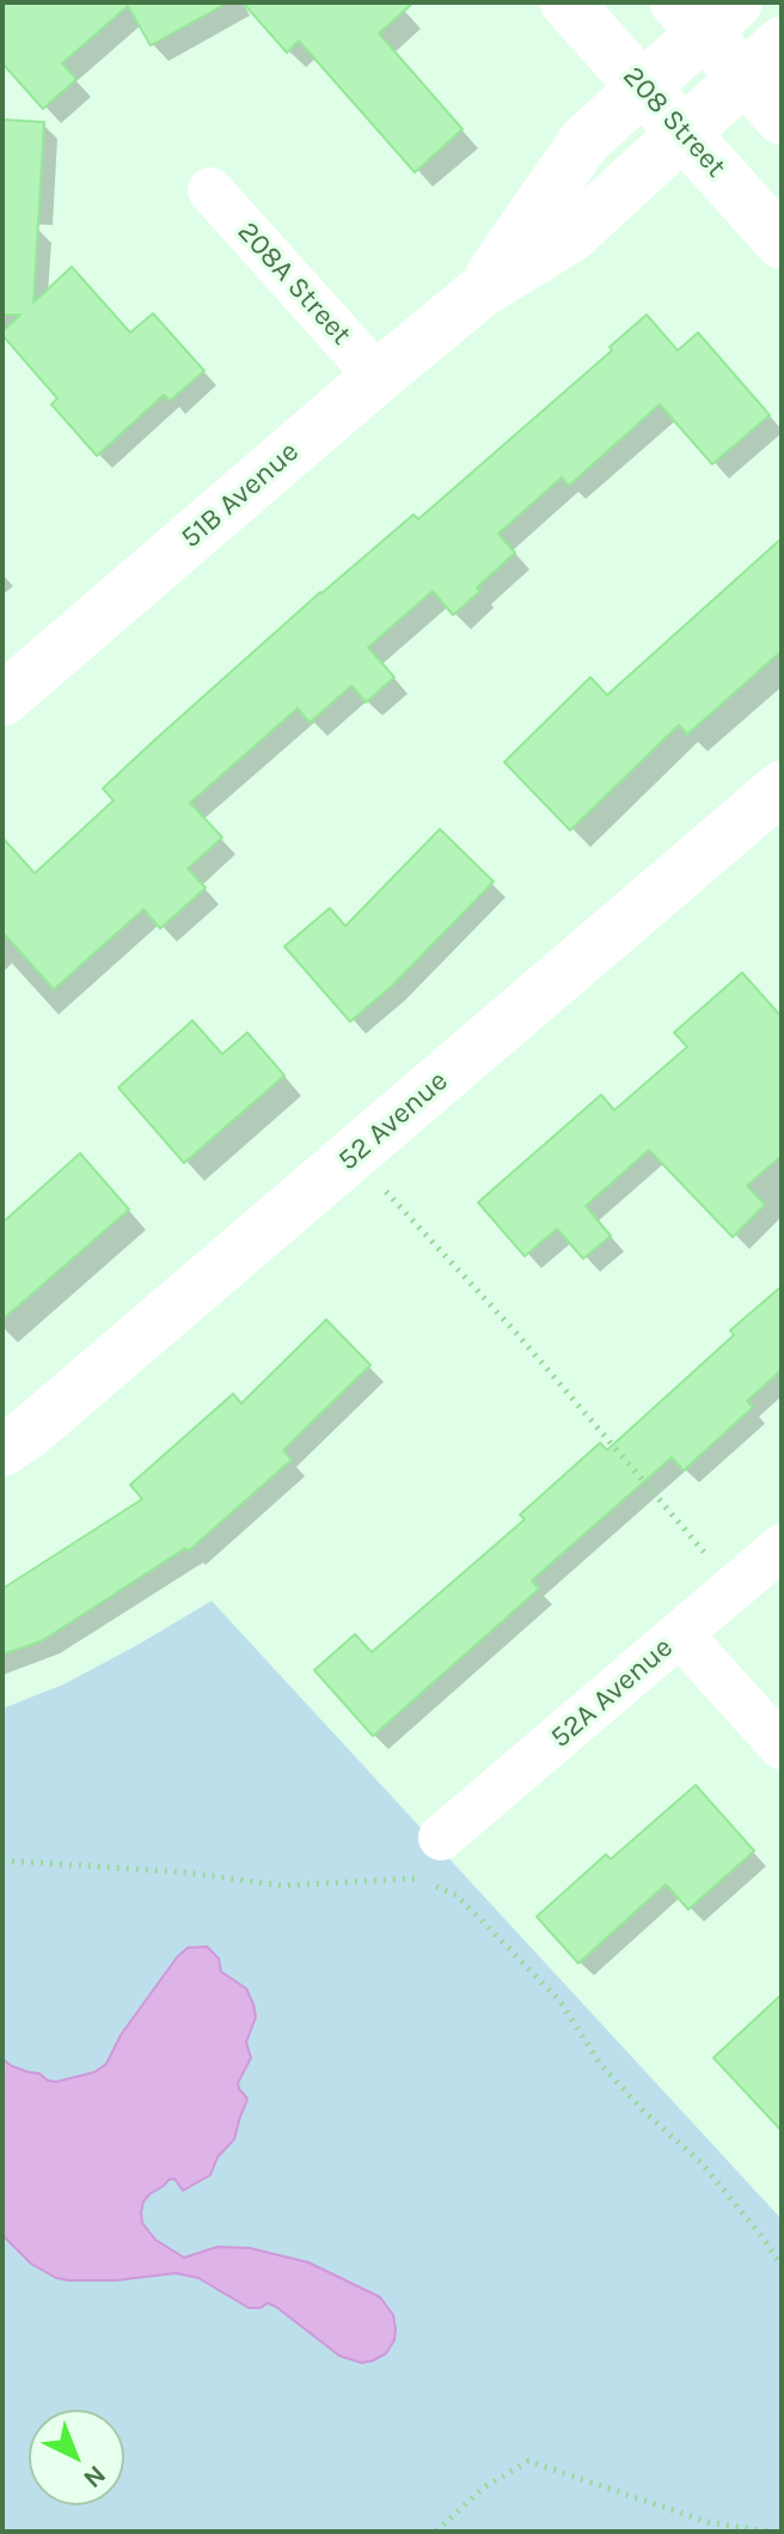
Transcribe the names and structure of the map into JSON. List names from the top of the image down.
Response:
{
  "streets": {
    "street": [
      "208 Street",
      "208A Street",
      "51B Avenue",
      "52 Avenue",
      "52A Avenue"
    ]
  },
  "crossings": [
    ["208 Street", "51B Avenue"],
    ["208A Street", "51B Avenue"]
  ],
  "north": "bottom right"
}
